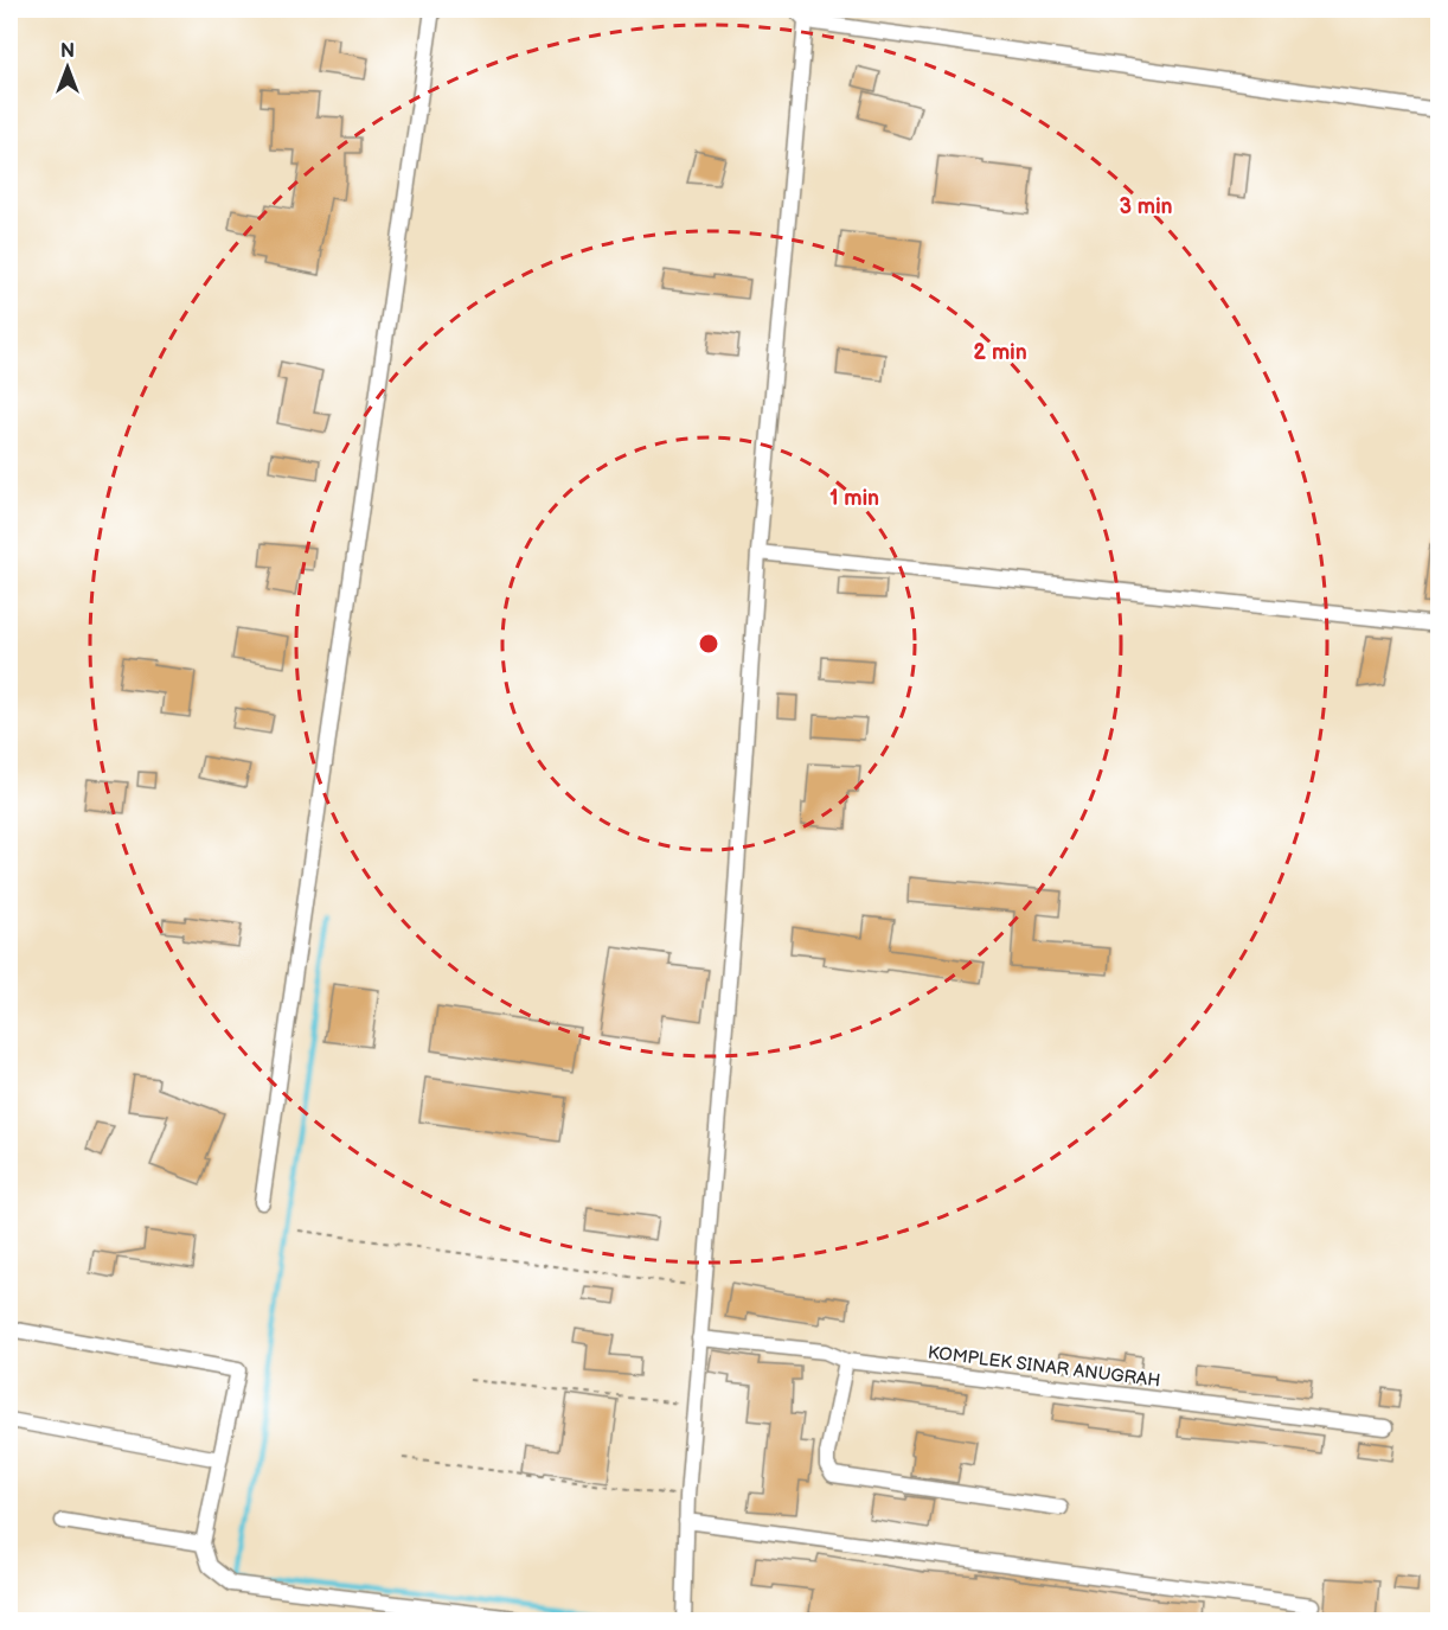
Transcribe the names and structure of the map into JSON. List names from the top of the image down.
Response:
{
  "streets": {
    "street": ["KOMPLEK SINAR ANUGRAH"]
  },
  "north": "top",
  "rings": ["3 min", "2 min", "1 min"]
}
